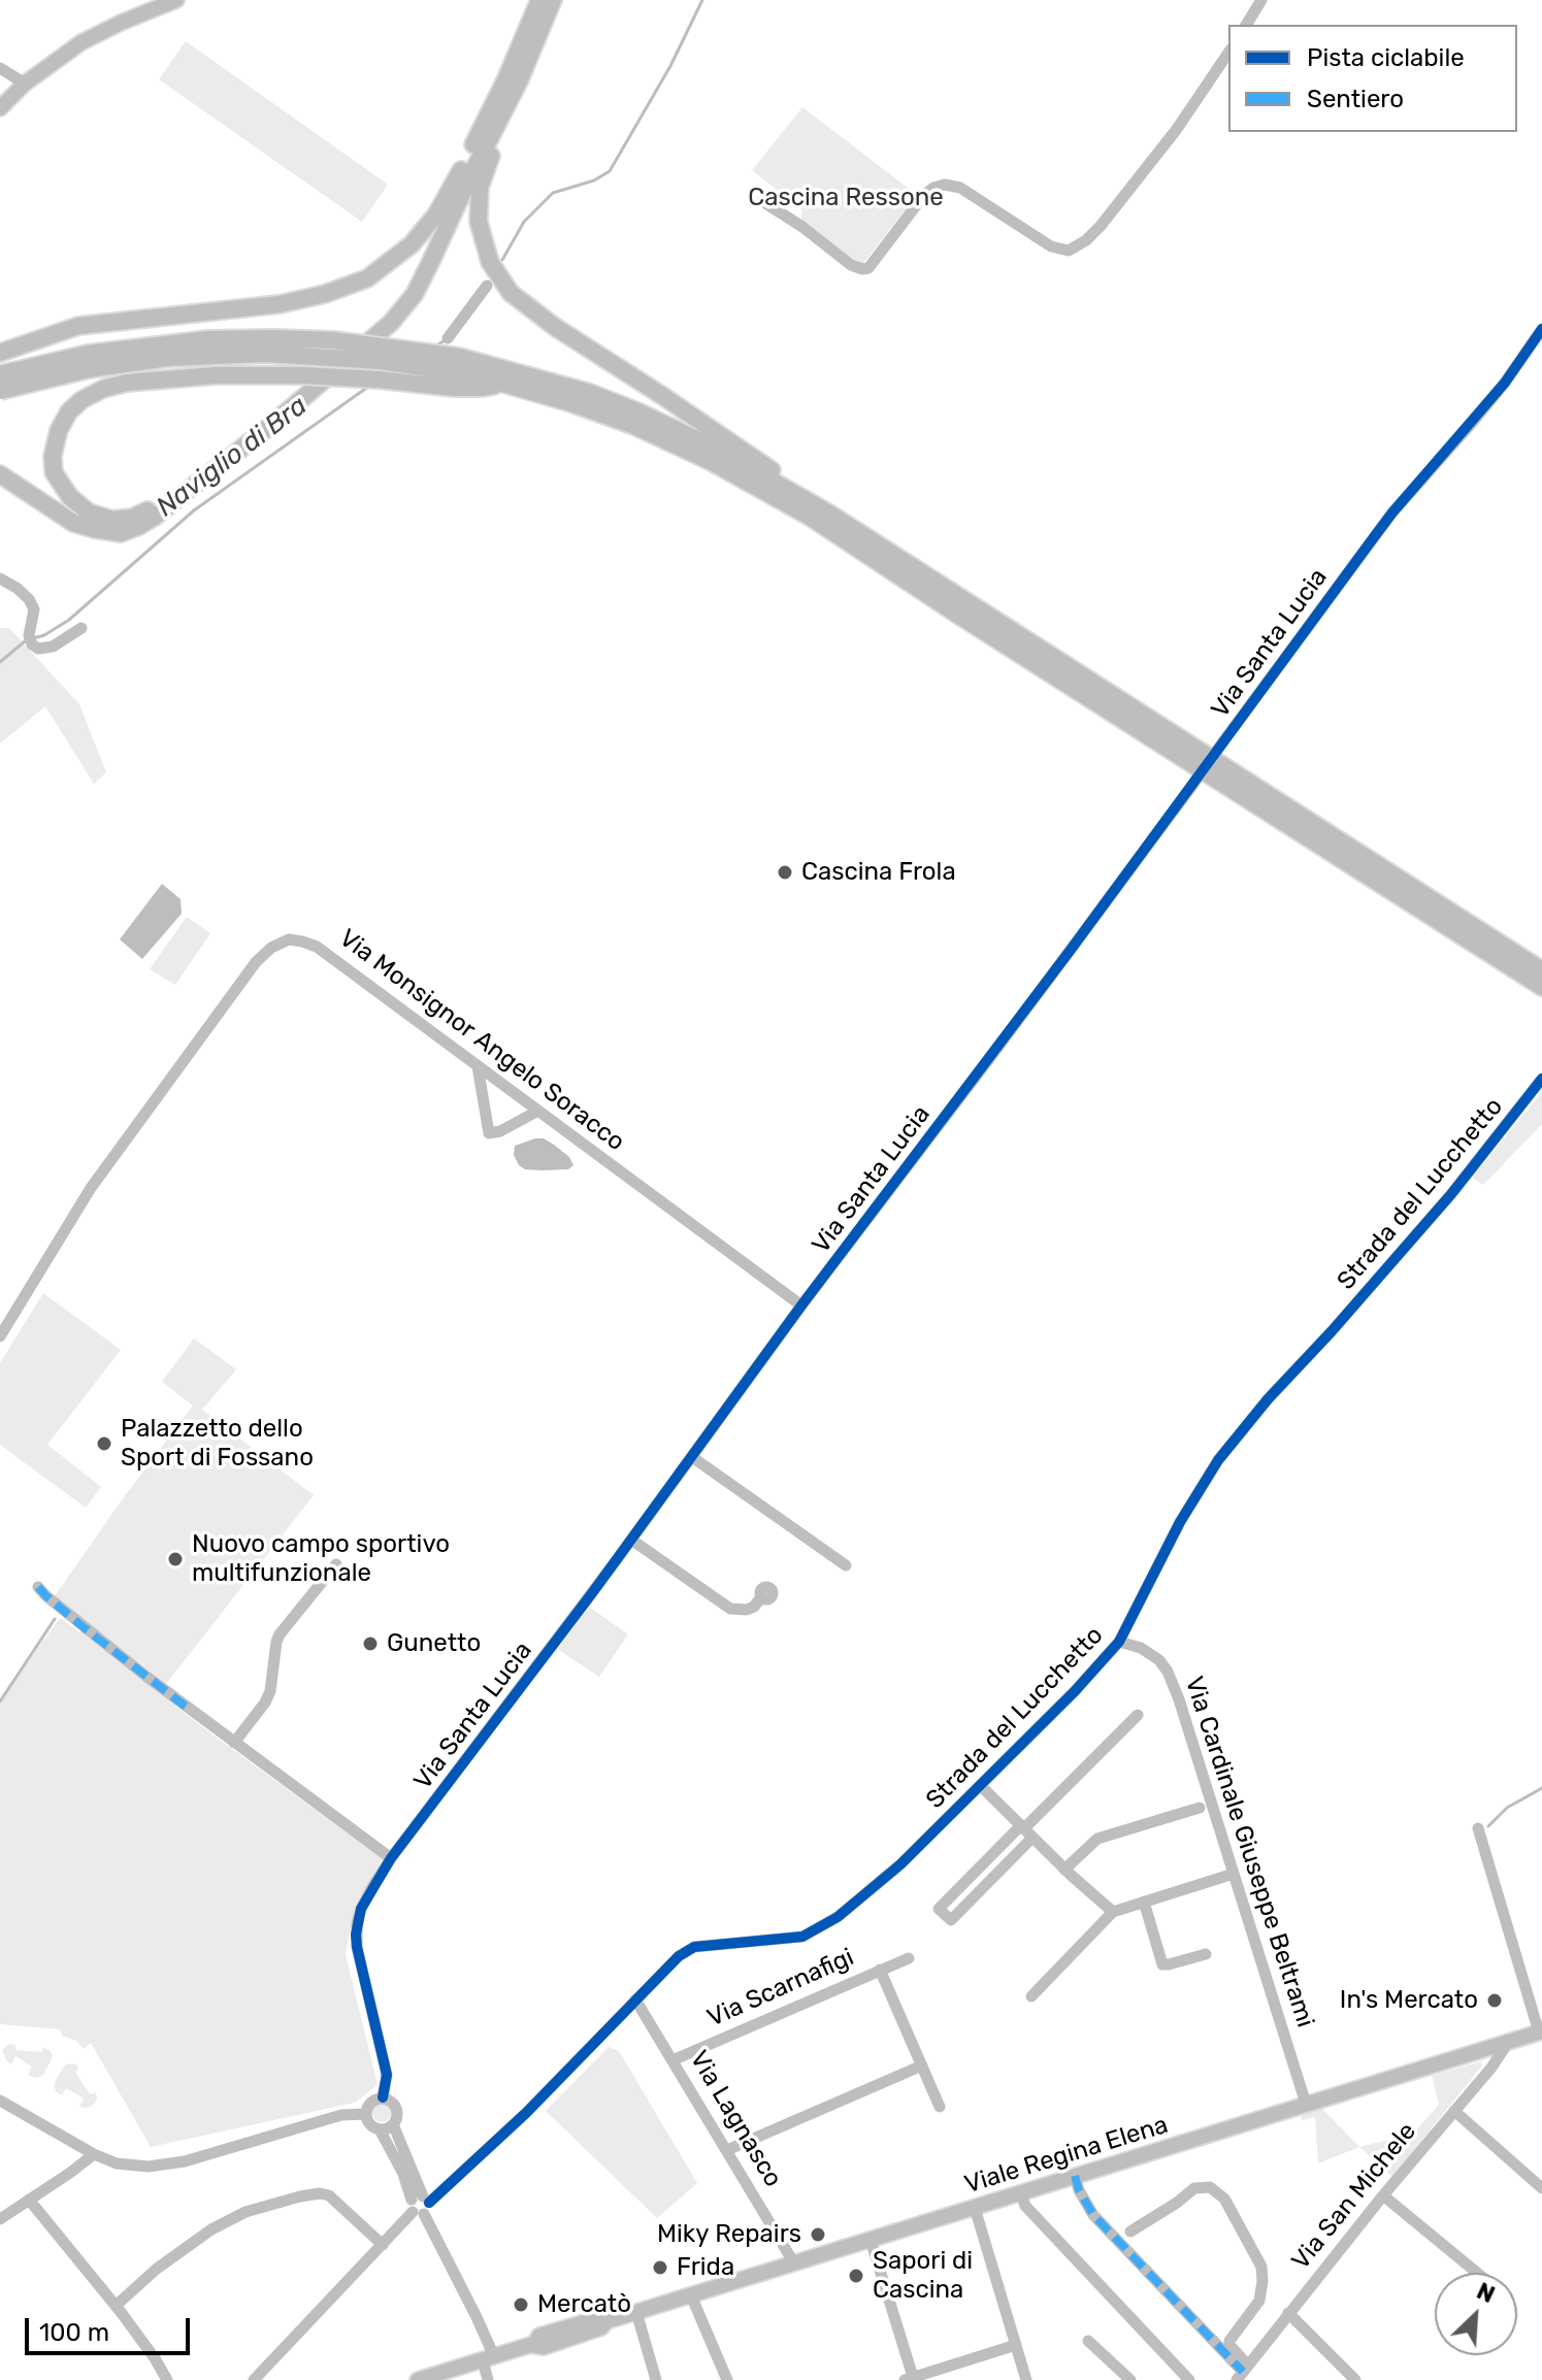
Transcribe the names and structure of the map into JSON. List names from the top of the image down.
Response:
{
  "streets": {
    "main road": ["Viale Regina Elena"],
    "street": [
      "Via Santa Lucia",
      "Via Monsignor Angelo Soracco",
      "Strada del Lucchetto",
      "Via Cardinale Giuseppe Beltrami",
      "Via Scarnafigi",
      "Via Lagnasco",
      "Via San Michele"
    ]
  },
  "crossings": [
    ["Via Santa Lucia", "Via Monsignor Angelo Soracco"],
    ["Strada del Lucchetto", "Via Cardinale Giuseppe Beltrami"],
    ["Strada del Lucchetto", "Via Lagnasco"],
    ["Via Cardinale Giuseppe Beltrami", "Viale Regina Elena"],
    ["Via Scarnafigi", "Via Lagnasco"],
    ["Via Lagnasco", "Viale Regina Elena"],
    ["Viale Regina Elena", "Via San Michele"]
  ],
  "water": ["Naviglio di Bra"],
  "parks": ["Cascina Ressone"],
  "places": [
    "Cascina Frola",
    "Palazzetto dello Sport di Fossano",
    "Nuovo campo sportivo multifunzionale",
    "Gunetto",
    "In's Mercato",
    "Miky Repairs",
    "Frida",
    "Sapori di Cascina",
    "Mercatò"
  ],
  "legend": ["Pista ciclabile", "Sentiero"],
  "scale_bar": "100 m",
  "north": "top right"
}
